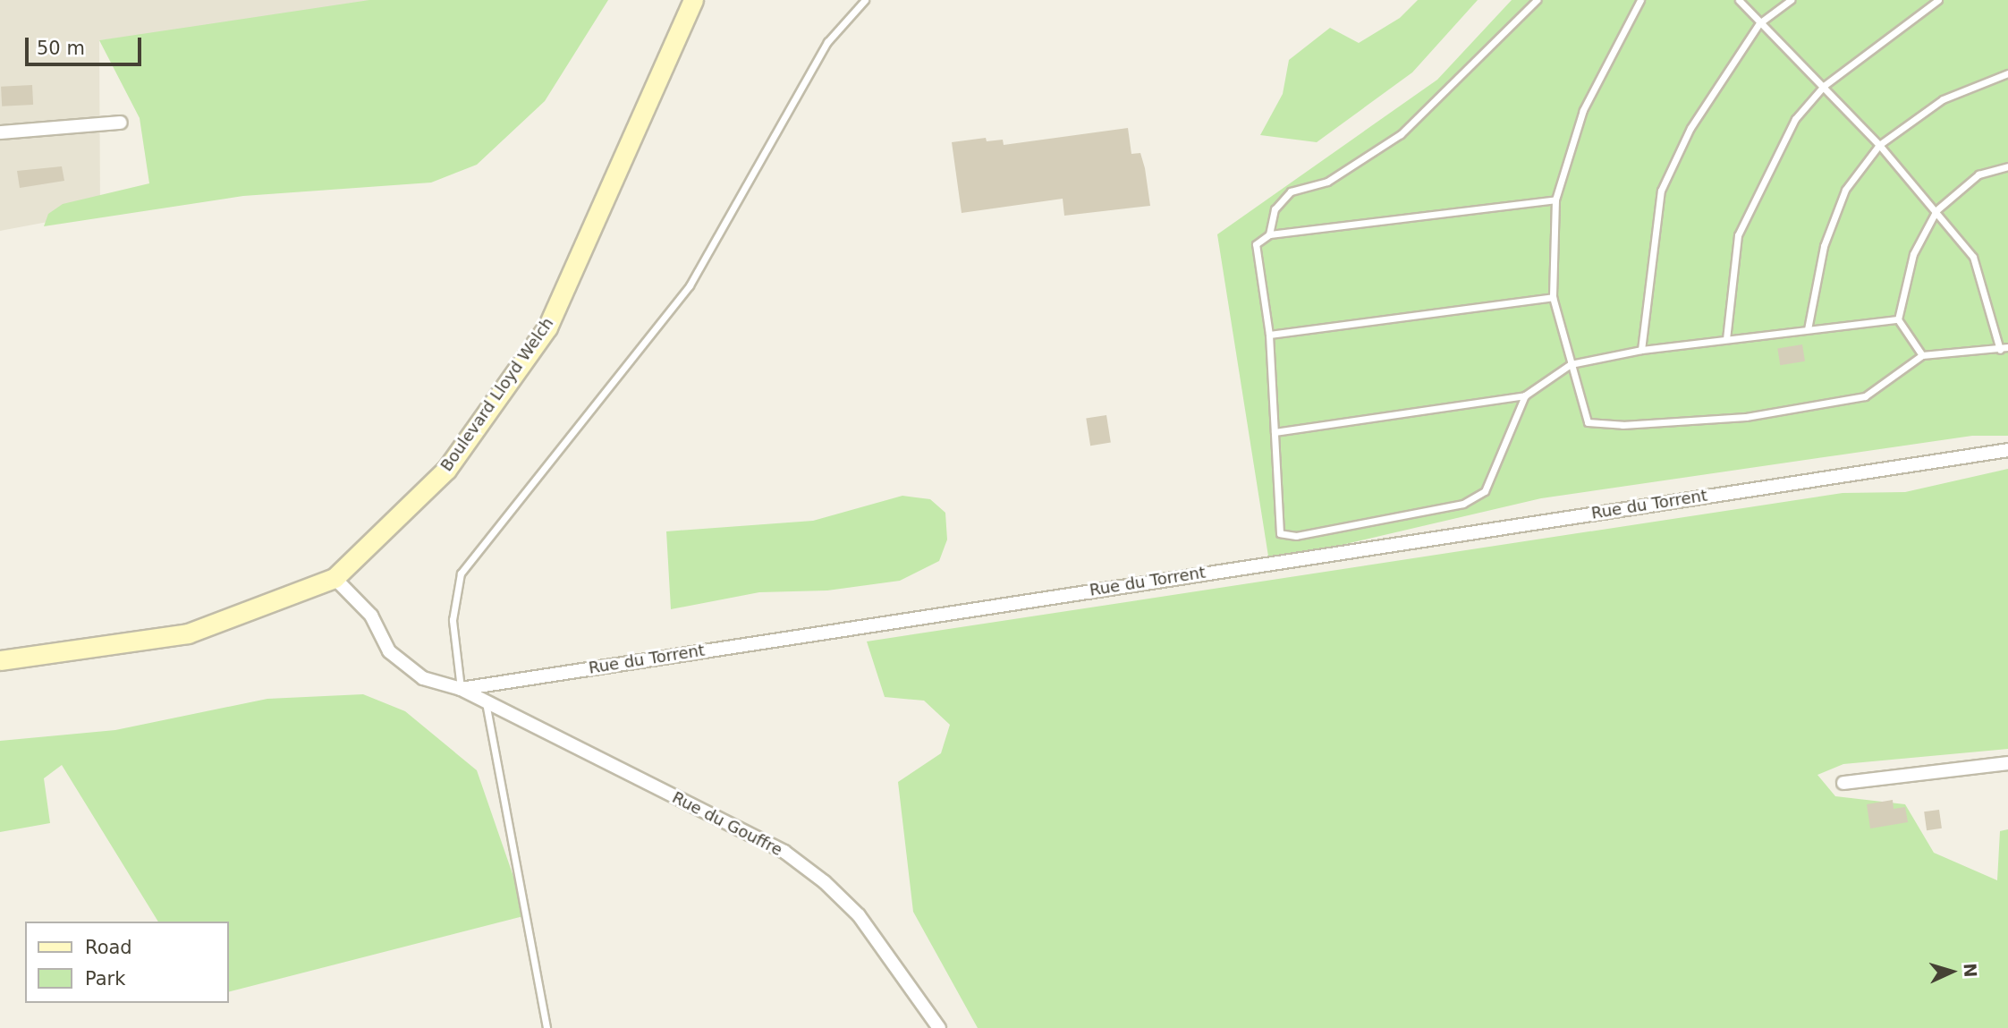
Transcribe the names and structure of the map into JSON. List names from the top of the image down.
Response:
{
  "streets": {
    "main road": ["Boulevard Lloyd Welch"],
    "street": ["Rue du Torrent", "Rue du Gouffre"]
  },
  "crossings": [
    ["Boulevard Lloyd Welch", "Rue du Torrent"],
    ["Rue du Torrent", "Rue du Gouffre"]
  ],
  "legend": ["Road", "Park"],
  "scale_bar": "50 m",
  "north": "right"
}
